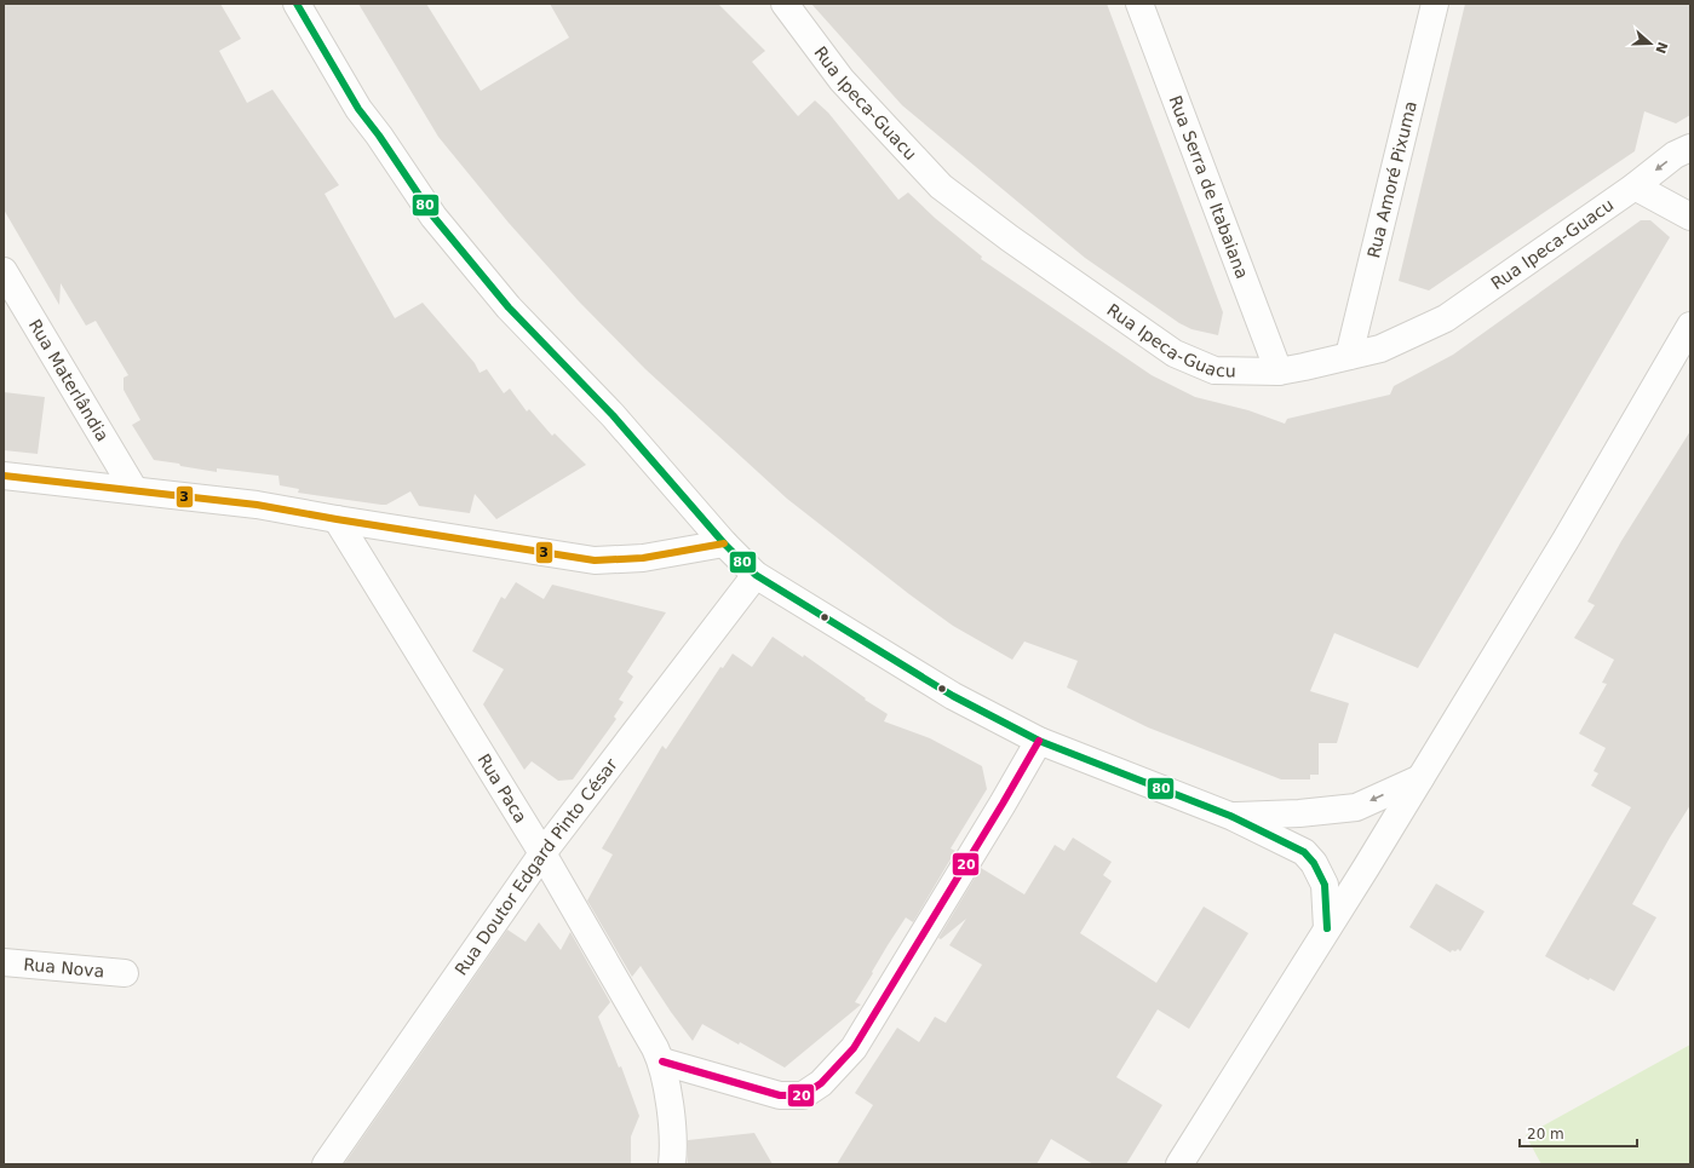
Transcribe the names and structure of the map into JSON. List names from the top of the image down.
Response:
{
  "streets": {
    "street": [
      "Rua Ipeca-Guacu",
      "Rua Amoré Pixuma",
      "Rua Serra de Itabaiana",
      "Rua Materlândia",
      "Rua Paca",
      "Rua Doutor Edgard Pinto César",
      "Rua Nova"
    ]
  },
  "crossings": [
    ["Rua Ipeca-Guacu", "Rua Amoré Pixuma"],
    ["Rua Ipeca-Guacu", "Rua Serra de Itabaiana"],
    ["Rua Paca", "Rua Doutor Edgard Pinto César"]
  ],
  "lines": ["transit line 80", "transit line 3", "transit line 20"],
  "scale_bar": "20 m",
  "north": "right"
}
